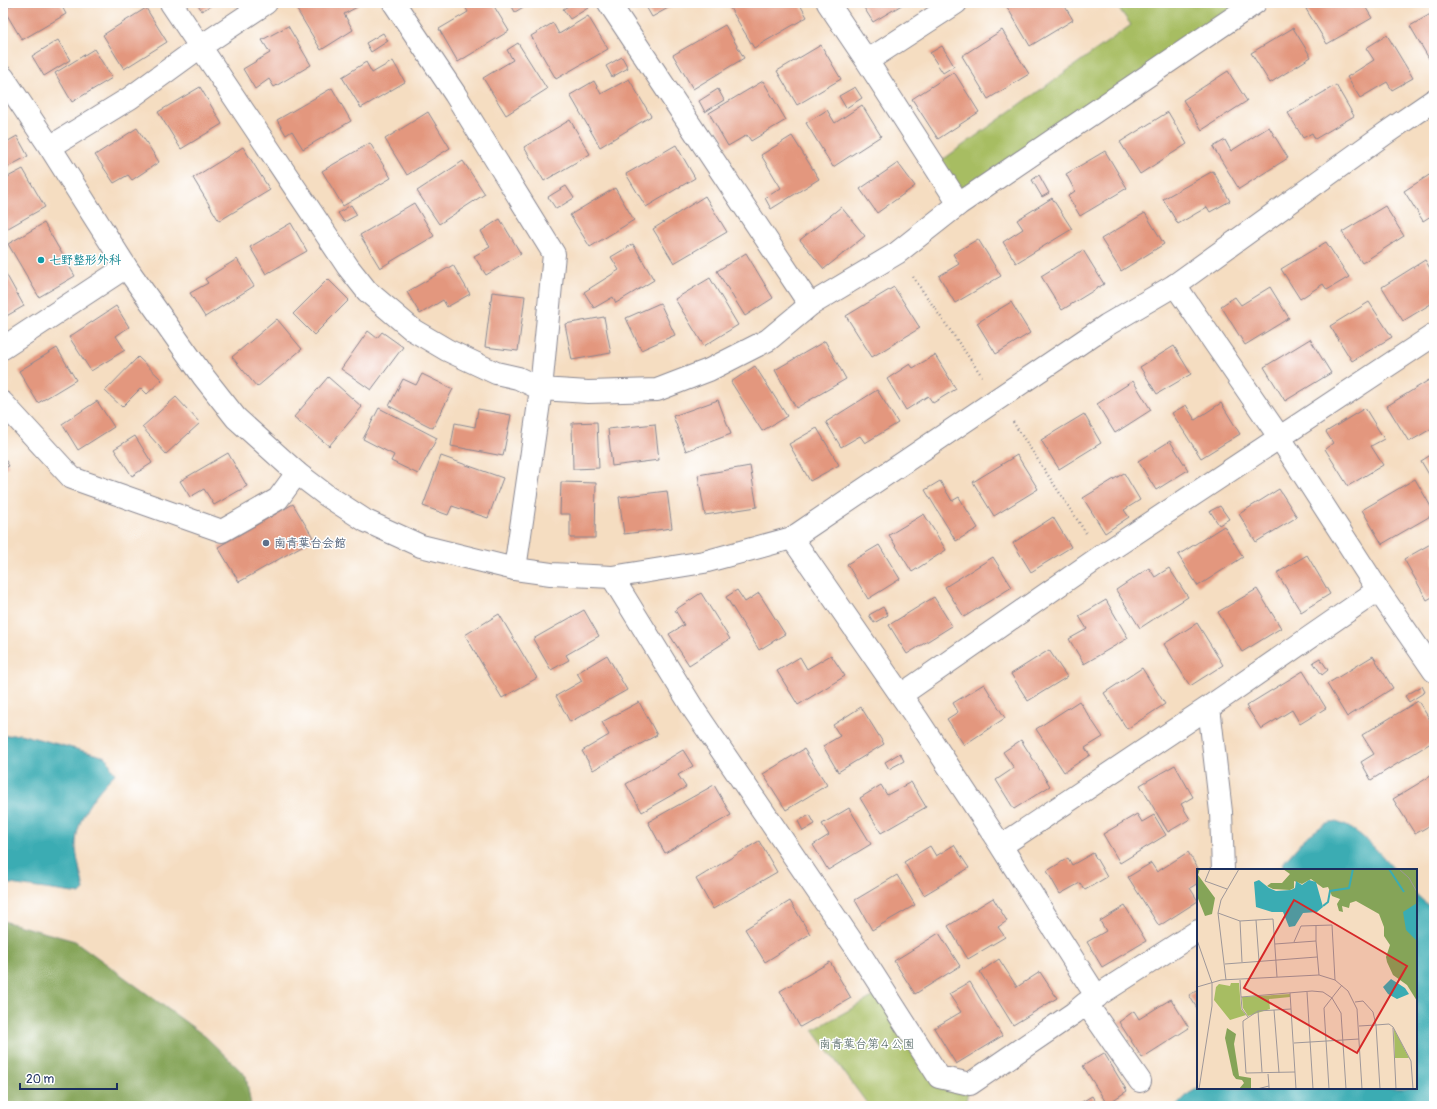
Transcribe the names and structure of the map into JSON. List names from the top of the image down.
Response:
{
  "parks": ["南青葉台第４公園"],
  "places": ["七野整形外科", "南青葉台会館"],
  "scale_bar": "20 m"
}
